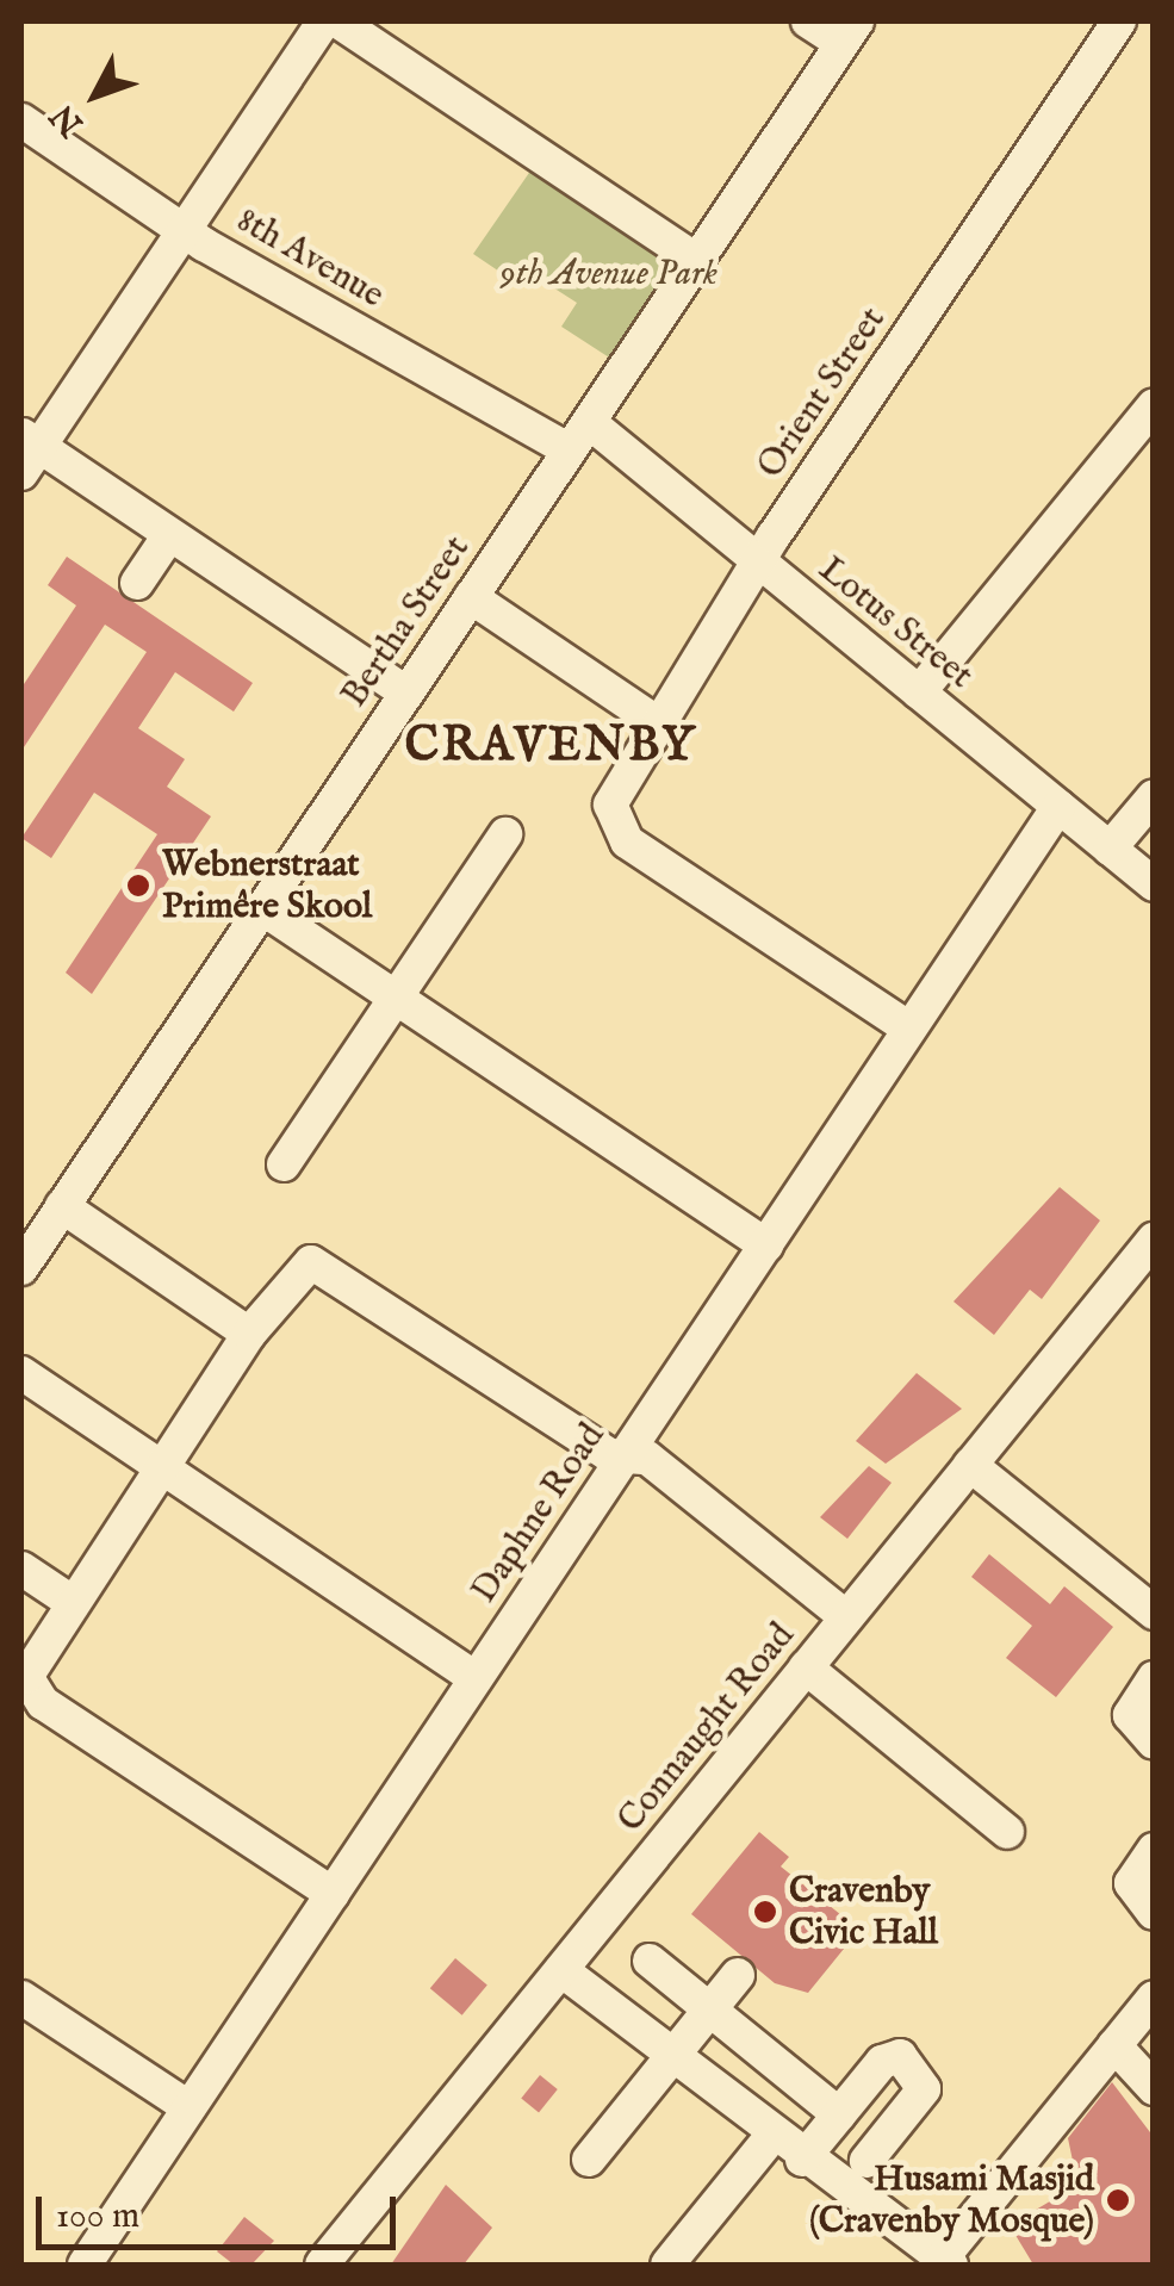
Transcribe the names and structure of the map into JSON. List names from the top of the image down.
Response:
{
  "streets": {
    "street": [
      "8th Avenue",
      "Orient Street",
      "Bertha Street",
      "Lotus Street",
      "Daphne Road",
      "Connaught Road"
    ]
  },
  "crossings": [
    ["8th Avenue", "Bertha Street"],
    ["Orient Street", "Lotus Street"],
    ["Orient Street", "Daphne Road"],
    ["Bertha Street", "Lotus Street"],
    ["Lotus Street", "Daphne Road"]
  ],
  "districts": ["CRAVENBY"],
  "parks": ["9th Avenue Park"],
  "places": ["Webnerstraat Primêre Skool", "Cravenby Civic Hall", "Husami Masjid (Cravenby Mosque)"],
  "scale_bar": "100 m",
  "north": "bottom left"
}
